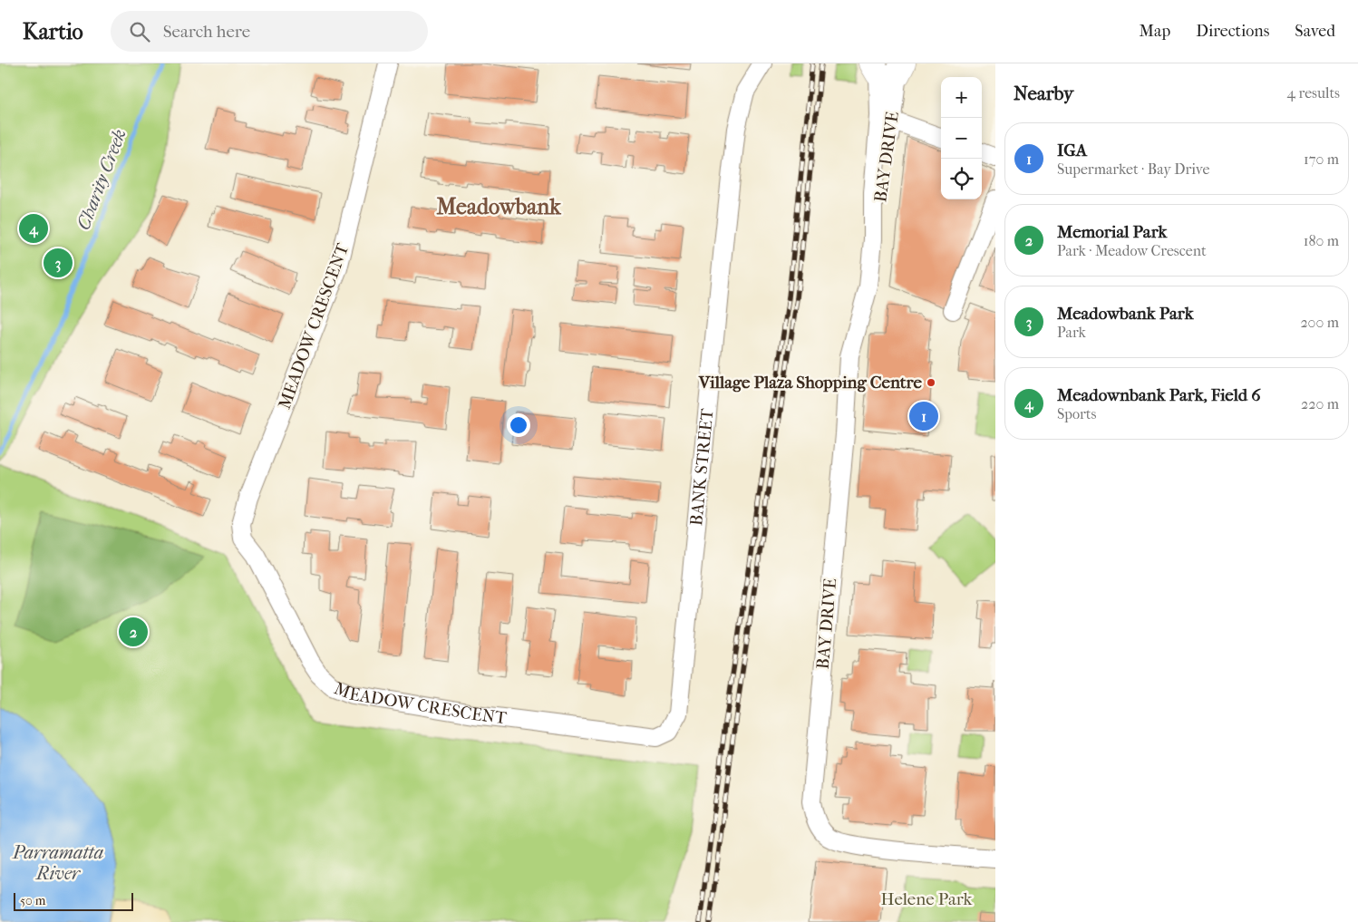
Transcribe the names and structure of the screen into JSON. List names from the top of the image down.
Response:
{
  "streets": {
    "street": ["BAY DRIVE", "MEADOW CRESCENT", "BANK STREET"]
  },
  "crossings": [
    ["MEADOW CRESCENT", "BANK STREET"]
  ],
  "districts": ["Meadowbank"],
  "water": ["Charity Creek", "Parramatta River"],
  "parks": ["Helene Park"],
  "places": ["Village Plaza Shopping Centre"],
  "scale_bar": "50 m",
  "page": {
    "header": "Kartio",
    "search": "Search here",
    "nav": ["Map", "Directions", "Saved"],
    "heading": ["Nearby", "4 results"],
    "map_buttons": ["+", "−"],
    "list": [
      {
        "mark": "1",
        "name": "IGA",
        "note": "Supermarket · Bay Drive",
        "value": "170 m"
      },
      {
        "mark": "2",
        "name": "Memorial Park",
        "note": "Park · Meadow Crescent",
        "value": "180 m"
      },
      {
        "mark": "3",
        "name": "Meadowbank Park",
        "note": "Park",
        "value": "200 m"
      },
      {
        "mark": "4",
        "name": "Meadownbank Park, Field 6",
        "note": "Sports",
        "value": "220 m"
      }
    ],
    "pins": [
      "4",
      "3",
      "1",
      "2"
    ],
    "scale": "50 m"
  }
}
